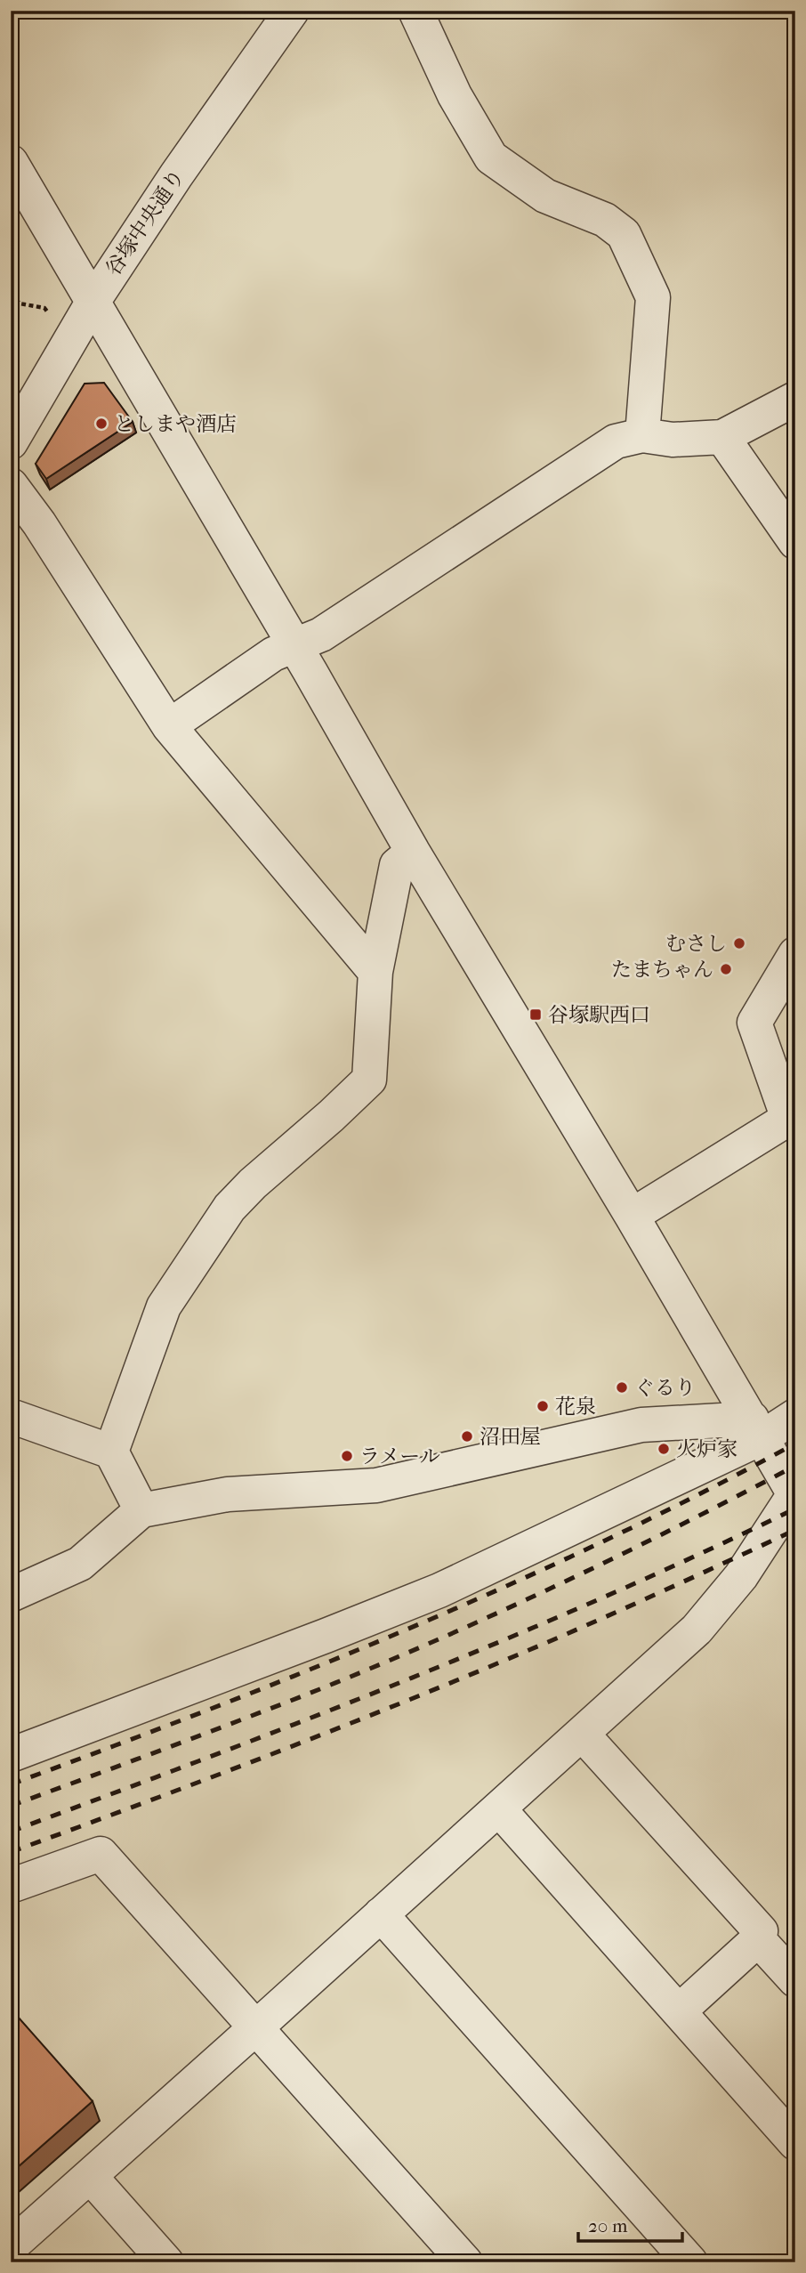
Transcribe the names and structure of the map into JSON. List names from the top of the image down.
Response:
{
  "streets": {
    "street": ["谷塚中央通り"]
  },
  "places": {
    "other": [
      "としまや酒店",
      "むさし",
      "たまちゃん",
      "ぐるり",
      "花泉",
      "沼田屋",
      "火炉家",
      "ラメール"
    ],
    "transit": ["谷塚駅西口"]
  },
  "scale_bar": "20 m"
}
